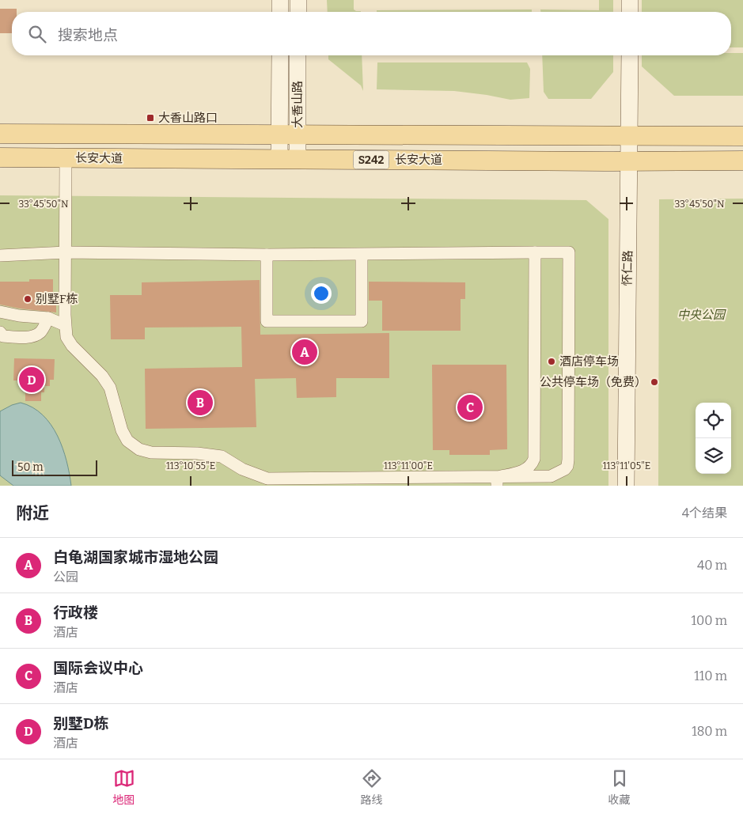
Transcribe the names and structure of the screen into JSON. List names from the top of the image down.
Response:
{
  "streets": {
    "main road": ["长安大道", "S242"],
    "street": ["大香山路", "怀仁路"]
  },
  "crossings": [
    ["大香山路", "长安大道"],
    ["长安大道", "怀仁路"]
  ],
  "parks": ["中央公园"],
  "places": {
    "transit": ["大香山路口"],
    "other": ["别墅F栋", "酒店停车场", "公共停车场（免费）"]
  },
  "scale_bar": "50 m",
  "page": {
    "search": "搜索地点",
    "pins": [
      "A",
      "D",
      "B",
      "C"
    ],
    "scale": "50 m",
    "heading": ["附近", "4个结果"],
    "list": [
      {
        "mark": "A",
        "name": "白龟湖国家城市湿地公园",
        "note": "公园",
        "value": "40 m"
      },
      {
        "mark": "B",
        "name": "行政楼",
        "note": "酒店",
        "value": "100 m"
      },
      {
        "mark": "C",
        "name": "国际会议中心",
        "note": "酒店",
        "value": "110 m"
      },
      {
        "mark": "D",
        "name": "别墅D栋",
        "note": "酒店",
        "value": "180 m"
      }
    ],
    "nav": ["地图", "路线", "收藏"]
  },
  "coordinates": [
    "33°45'50\"N",
    "113°10'55\"E",
    "113°11'00\"E",
    "113°11'05\"E"
  ]
}
